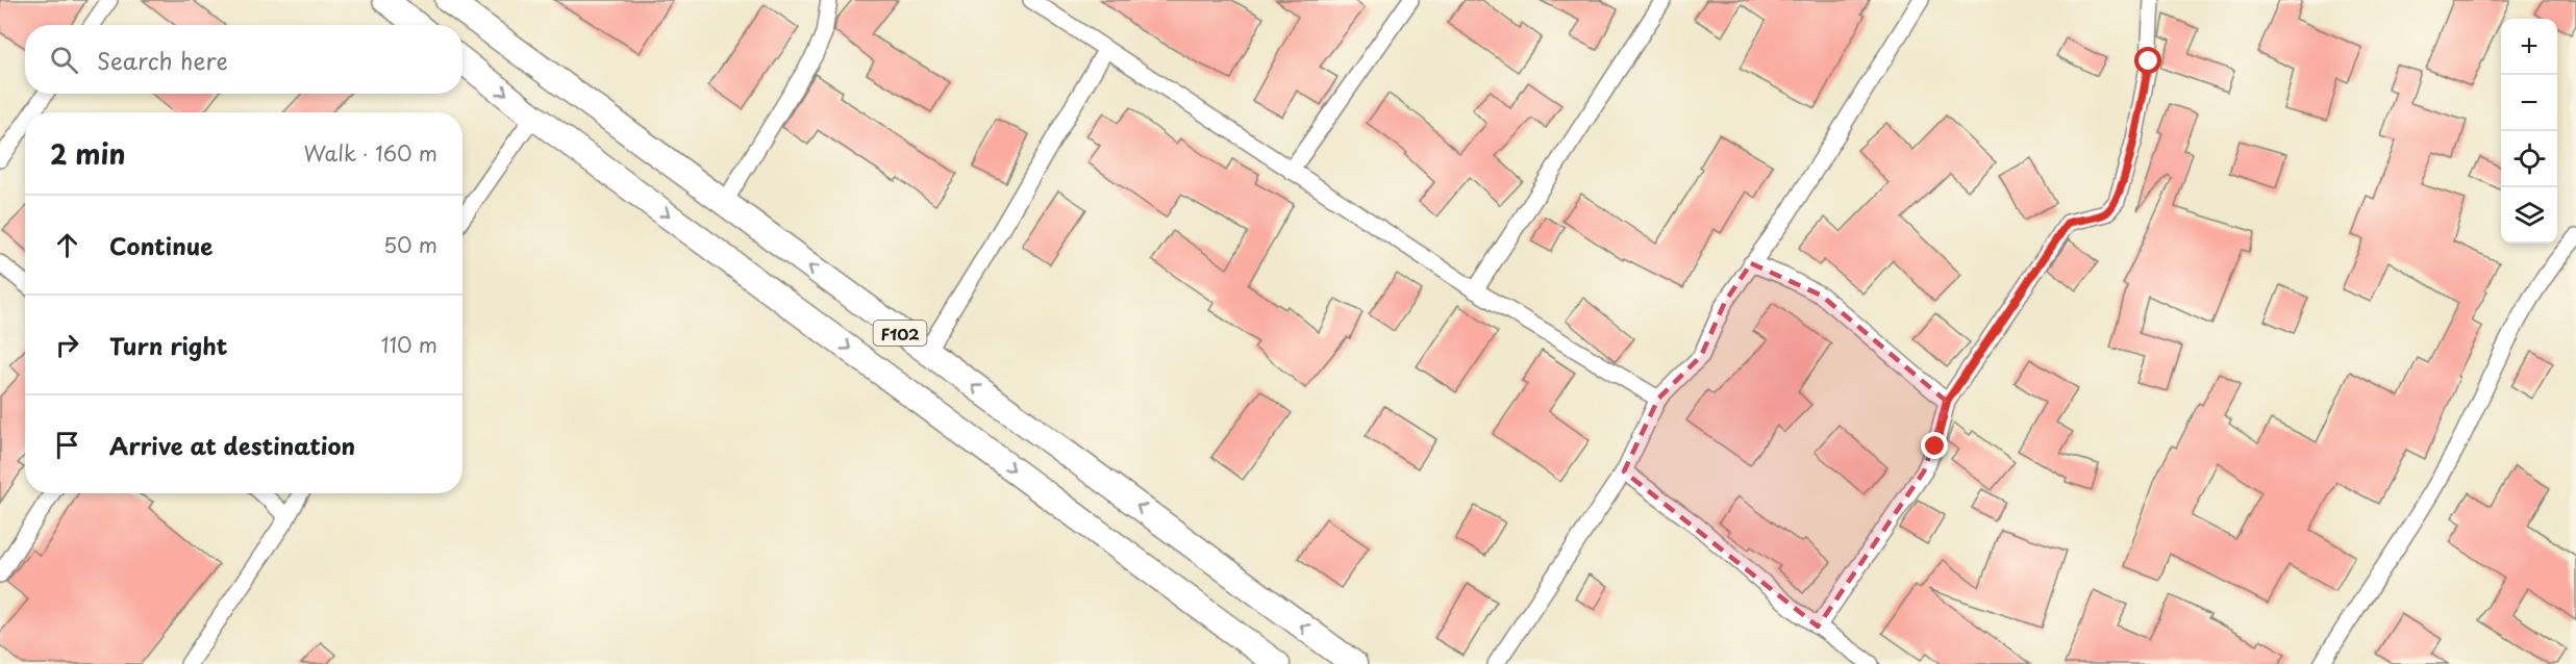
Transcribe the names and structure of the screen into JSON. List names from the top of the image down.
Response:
{
  "streets": {
    "main road": ["F102"]
  },
  "page": {
    "map_buttons": ["+", "−"],
    "search": "Search here",
    "heading": ["2 min", "Walk · 160 m"],
    "list": [
      ["Continue", "50 m"],
      ["Turn right", "110 m"],
      "Arrive at destination"
    ]
  }
}
